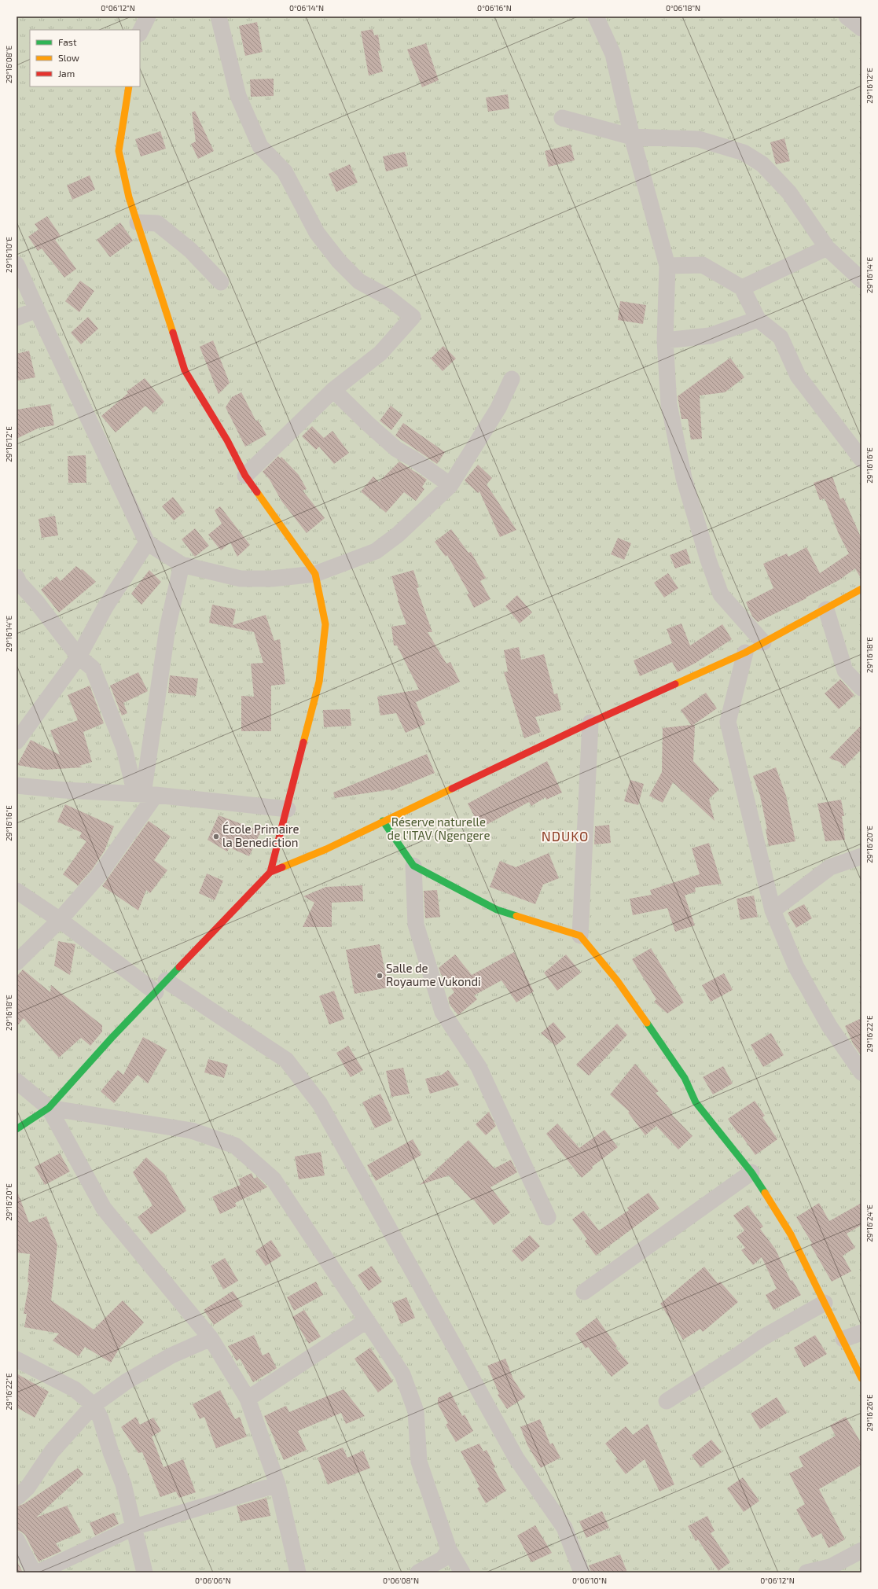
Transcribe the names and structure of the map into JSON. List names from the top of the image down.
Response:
{
  "districts": ["NDUKO"],
  "parks": ["Réserve naturelle de l'ITAV (Ngengere"],
  "places": ["École Primaire la Benediction", "Salle de Royaume Vukondi"],
  "legend": ["Fast", "Slow", "Jam"],
  "coordinates": [
    "0°06'12\"N",
    "0°06'14\"N",
    "0°06'16\"N",
    "0°06'18\"N",
    "29°16'08\"E",
    "29°16'12\"E",
    "29°16'10\"E",
    "29°16'14\"E",
    "29°16'16\"E",
    "29°16'18\"E",
    "29°16'20\"E",
    "29°16'22\"E",
    "29°16'24\"E",
    "29°16'26\"E",
    "0°06'06\"N",
    "0°06'08\"N",
    "0°06'10\"N"
  ]
}
